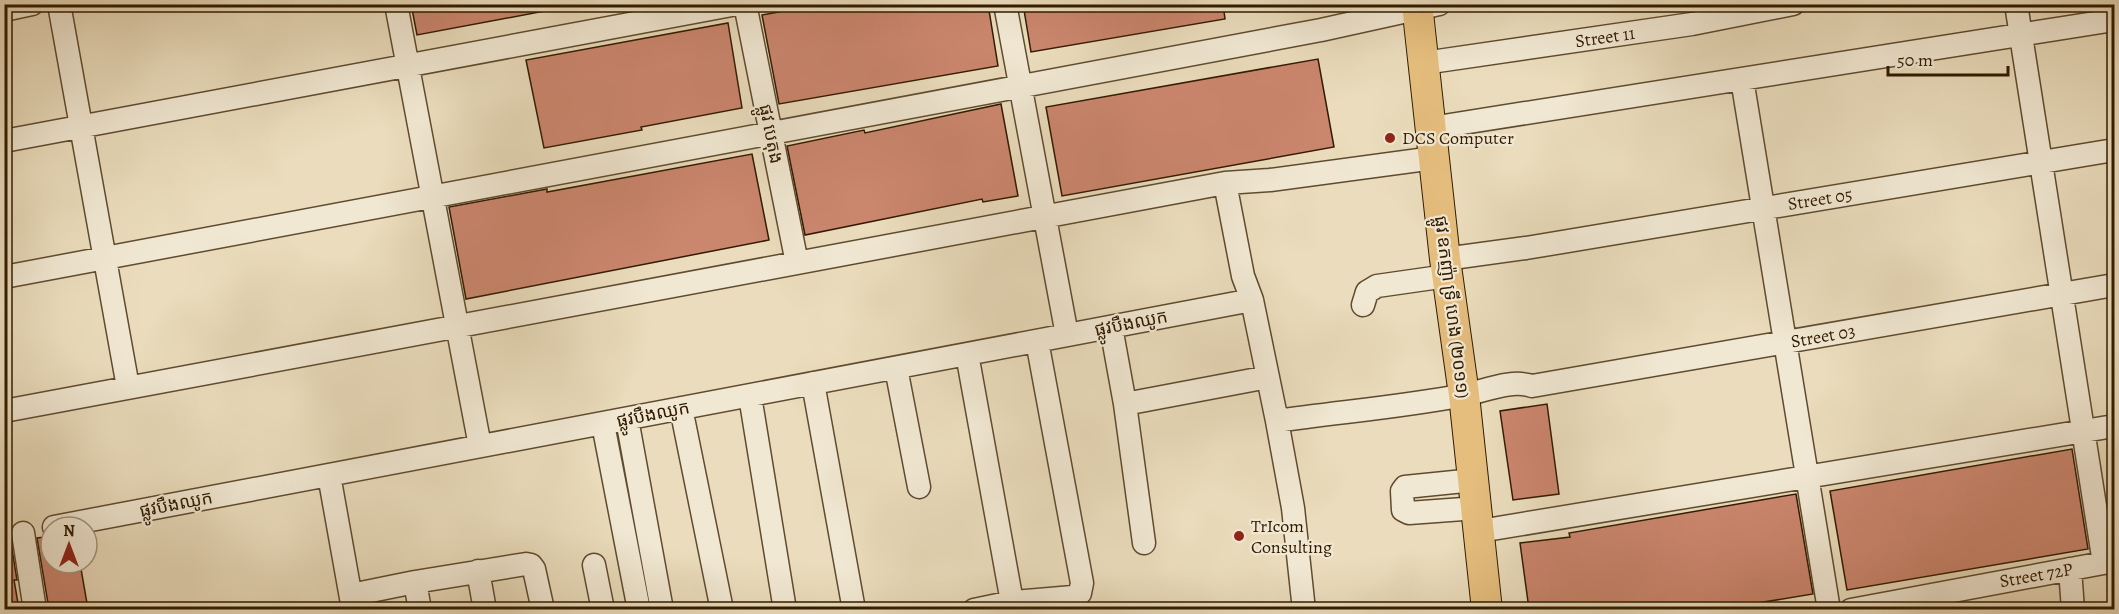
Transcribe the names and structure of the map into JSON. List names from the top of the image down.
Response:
{
  "streets": {
    "main road": ["ផ្លូវ ឧកញ៉ា ទ្រី ហេង (២០១១)"],
    "street": [
      "Street 11",
      "ផ្លូវ បេតុង",
      "Street 05",
      "ផ្លូវបឹងឈូក",
      "Street 03",
      "Street 72P"
    ]
  },
  "crossings": [
    ["Street 11", "ផ្លូវ ឧកញ៉ា ទ្រី ហេង (២០១១)"],
    ["Street 05", "ផ្លូវ ឧកញ៉ា ទ្រី ហេង (២០១១)"],
    ["ផ្លូវ ឧកញ៉ា ទ្រី ហេង (២០១១)", "Street 03"]
  ],
  "places": ["DCS Computer", "TrIcom Consulting"],
  "scale_bar": "50 m",
  "north": "top"
}
